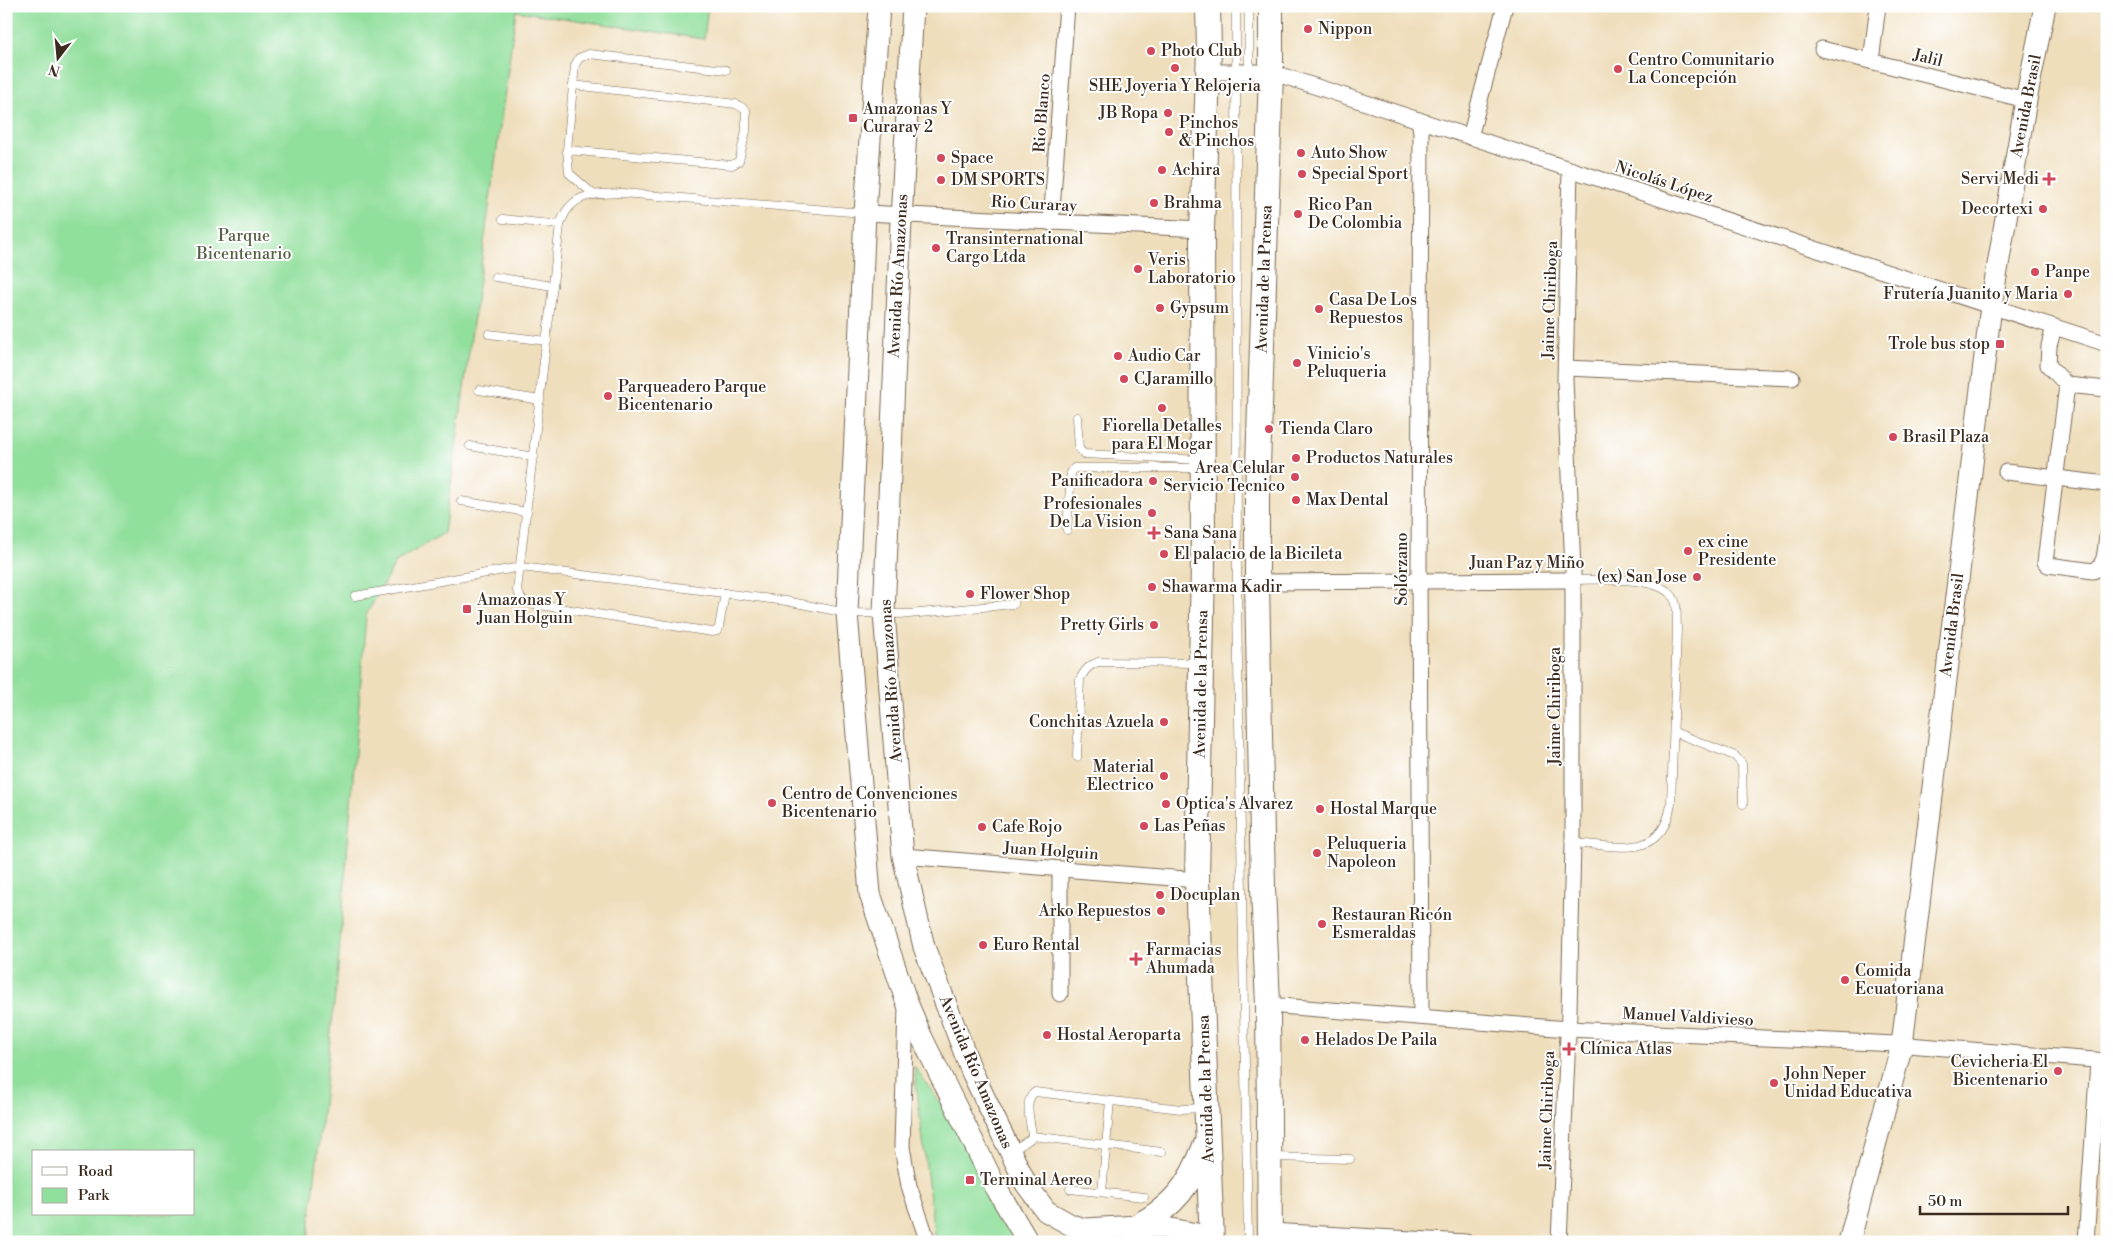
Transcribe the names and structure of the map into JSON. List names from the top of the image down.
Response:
{
  "streets": {
    "main road": ["Avenida Brasil", "Avenida Río Amazonas", "Avenida de la Prensa"],
    "street": [
      "Jalil",
      "Rio Blanco",
      "Nicolás López",
      "Rio Curaray",
      "Jaime Chiriboga",
      "Juan Paz y Miño",
      "Solórzano",
      "Juan Holguin",
      "Manuel Valdivieso"
    ]
  },
  "crossings": [
    ["Jalil", "Avenida Brasil"],
    ["Avenida Brasil", "Nicolás López"],
    ["Avenida Brasil", "Manuel Valdivieso"],
    ["Rio Blanco", "Rio Curaray"],
    ["Nicolás López", "Avenida de la Prensa"],
    ["Nicolás López", "Jaime Chiriboga"],
    ["Nicolás López", "Solórzano"],
    ["Rio Curaray", "Avenida Río Amazonas"],
    ["Rio Curaray", "Avenida de la Prensa"],
    ["Avenida Río Amazonas", "Avenida de la Prensa"],
    ["Avenida Río Amazonas", "Juan Holguin"],
    ["Avenida de la Prensa", "Juan Paz y Miño"],
    ["Avenida de la Prensa", "Juan Holguin"],
    ["Avenida de la Prensa", "Manuel Valdivieso"],
    ["Jaime Chiriboga", "Juan Paz y Miño"],
    ["Jaime Chiriboga", "Manuel Valdivieso"],
    ["Juan Paz y Miño", "Solórzano"],
    ["Solórzano", "Manuel Valdivieso"]
  ],
  "parks": ["Parque Bicentenario"],
  "places": {
    "other": [
      "Nippon",
      "Photo Club",
      "SHE Joyeria Y Relojeria",
      "Centro Comunitario La Concepción",
      "JB Ropa",
      "Pinchos & Pinchos",
      "Auto Show",
      "Space",
      "Achira",
      "Special Sport",
      "DM SPORTS",
      "Brahma",
      "Decortexi",
      "Rico Pan De Colombia",
      "Transinternational Cargo Ltda",
      "Veris Laboratorio",
      "Panpe",
      "Frutería Juanito y Maria",
      "Gypsum",
      "Casa De Los Repuestos",
      "Audio Car",
      "Vinicio's Peluqueria",
      "CJaramillo",
      "Parqueadero Parque Bicentenario",
      "Fiorella Detalles para El Mogar",
      "Tienda Claro",
      "Brasil Plaza",
      "Productos Naturales",
      "Area Celular Servicio Tecnico",
      "Panificadora",
      "Max Dental",
      "Profesionales De La Vision",
      "ex cine Presidente",
      "El palacio de la Bicileta",
      "(ex) San Jose",
      "Shawarma Kadir",
      "Flower Shop",
      "Pretty Girls",
      "Conchitas Azuela",
      "Material Electrico",
      "Centro de Convenciones Bicentenario",
      "Optica's Alvarez",
      "Hostal Marque",
      "Las Peñas",
      "Cafe Rojo",
      "Peluqueria Napoleon",
      "Docuplan",
      "Arko Repuestos",
      "Restauran Ricón Esmeraldas",
      "Euro Rental",
      "Comida Ecuatoriana",
      "Hostal Aeroparta",
      "Helados De Paila",
      "Cevicheria El Bicentenario",
      "John Neper Unidad Educativa"
    ],
    "transit": [
      "Amazonas Y Curaray 2",
      "Trole bus stop",
      "Amazonas Y Juan Holguin",
      "Terminal Aereo"
    ],
    "health": [
      "Servi Medi",
      "Sana Sana",
      "Farmacias Ahumada",
      "Clínica Atlas"
    ]
  },
  "legend": ["Road", "Park"],
  "scale_bar": "50 m",
  "north": "bottom"
}
